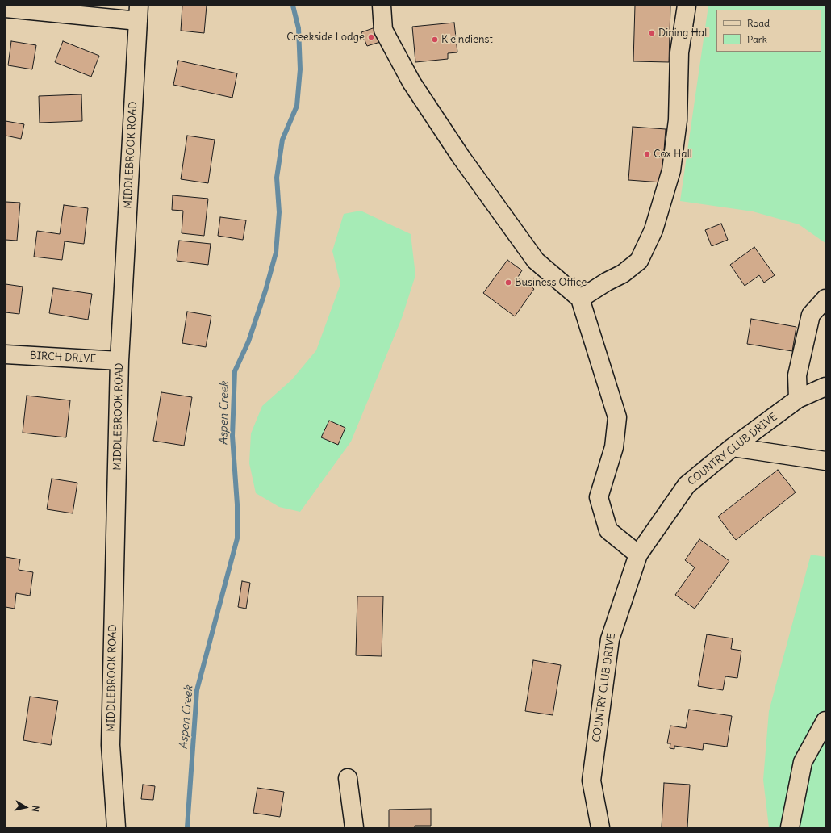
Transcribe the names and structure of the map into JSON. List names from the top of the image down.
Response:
{
  "streets": {
    "street": ["MIDDLEBROOK ROAD", "BIRCH DRIVE", "COUNTRY CLUB DRIVE"]
  },
  "crossings": [
    ["MIDDLEBROOK ROAD", "BIRCH DRIVE"]
  ],
  "water": ["Aspen Creek"],
  "places": [
    "Dining Hall",
    "Creekside Lodge",
    "Kleindienst",
    "Cox Hall",
    "Business Office"
  ],
  "legend": ["Road", "Park"],
  "north": "right"
}
